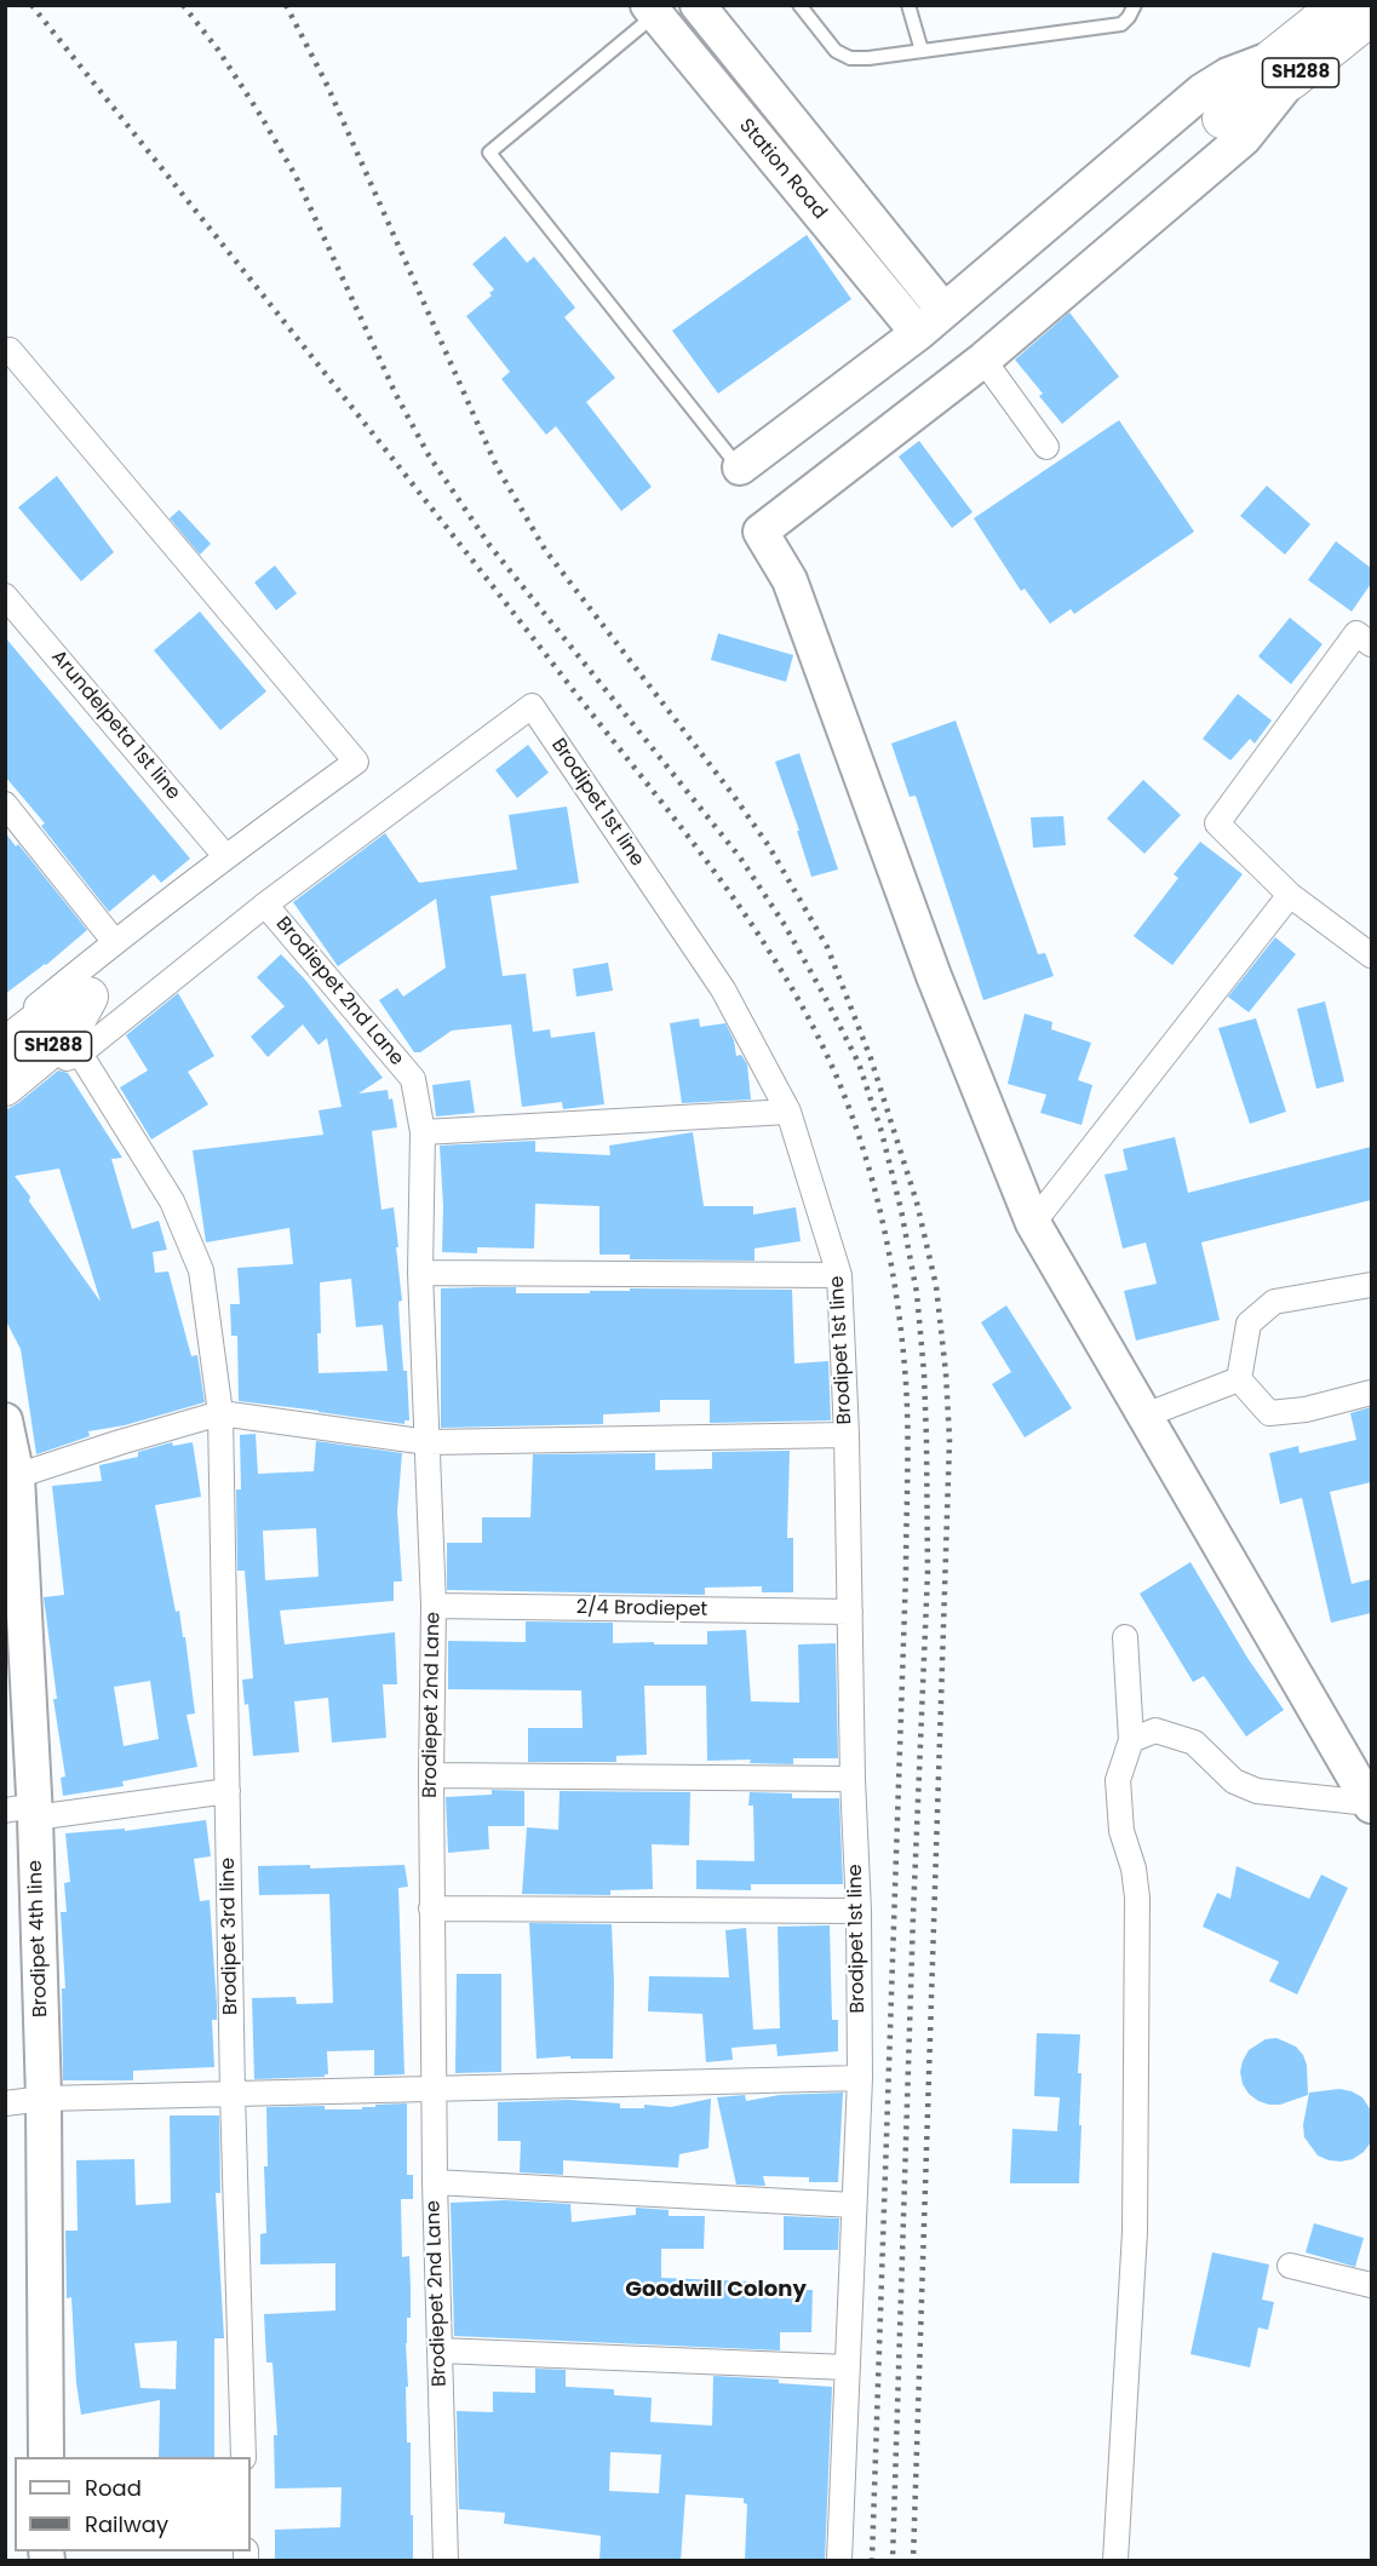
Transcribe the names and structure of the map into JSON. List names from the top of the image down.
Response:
{
  "streets": {
    "main road": ["SH288"],
    "street": [
      "Station Road",
      "Arundelpeta 1st line",
      "Brodipet 1st line",
      "Brodiepet 2nd Lane",
      "2/4 Brodiepet",
      "Brodipet 3rd line",
      "Brodipet 4th line"
    ]
  },
  "crossings": [
    ["SH288", "Brodipet 1st line"],
    ["Brodipet 1st line", "Brodiepet 2nd Lane"],
    ["Brodipet 1st line", "2/4 Brodiepet"],
    ["Brodipet 1st line", "Brodipet 3rd line"],
    ["Brodiepet 2nd Lane", "2/4 Brodiepet"]
  ],
  "districts": ["Goodwill Colony"],
  "legend": ["Road", "Railway"]
}
